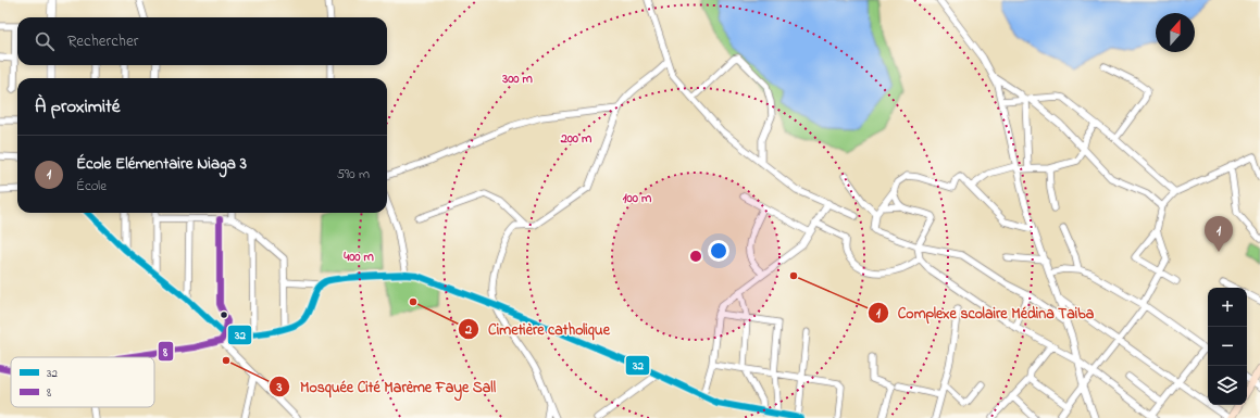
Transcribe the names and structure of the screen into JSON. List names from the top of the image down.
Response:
{
  "places": ["Complexe scolaire Médina Taiba", "Cimetière catholique", "Mosquée Cité Marème Faye Sall"],
  "lines": ["transit line 32", "transit line 8"],
  "legend": ["32", "8"],
  "north": "top",
  "page": {
    "search": "Rechercher",
    "heading": "À proximité",
    "list": [
      {
        "mark": "1",
        "name": "École Elémentaire Niaga 3",
        "note": "École",
        "value": "590 m"
      }
    ],
    "pins": "1",
    "map_buttons": ["+", "−"]
  },
  "rings": [
    "300 m",
    "200 m",
    "100 m",
    "400 m"
  ]
}
